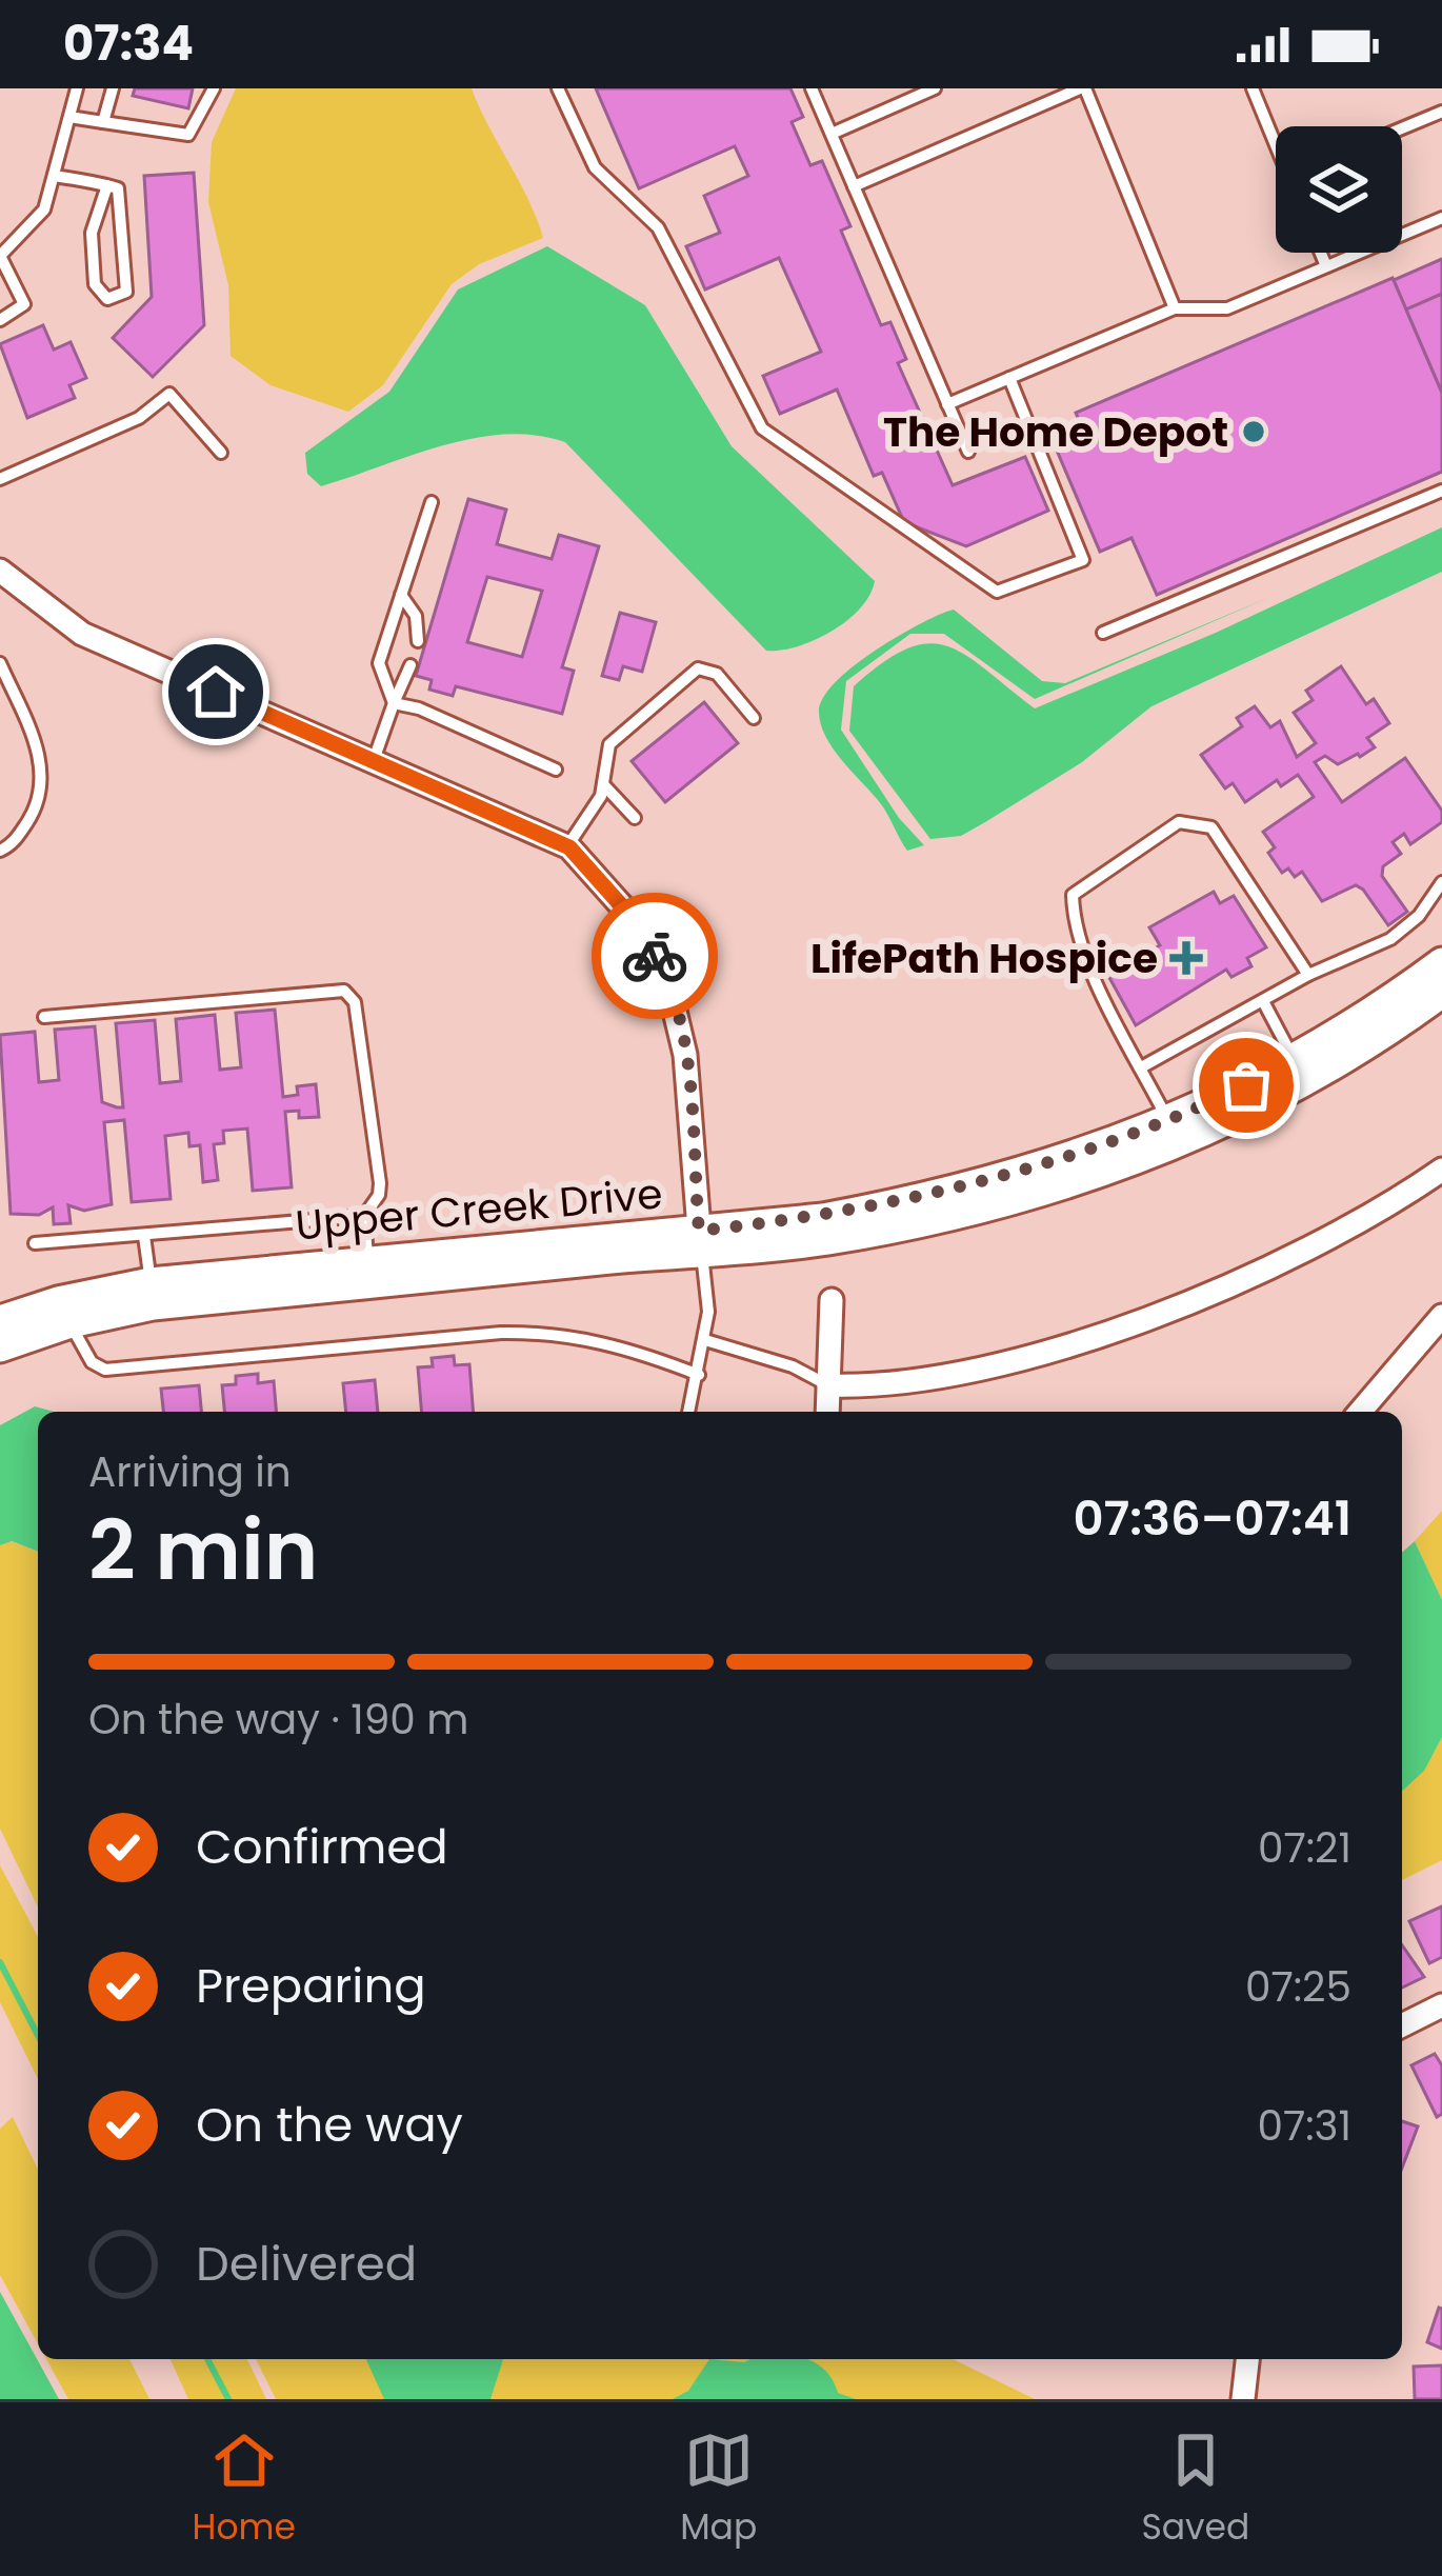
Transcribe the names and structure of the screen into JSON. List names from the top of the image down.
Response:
{
  "streets": {
    "street": ["Upper Creek Drive"]
  },
  "places": {
    "other": ["The Home Depot"],
    "health": ["LifePath Hospice"]
  },
  "page": {
    "status": "07:34",
    "heading": ["2 min", "Arriving in", "07:36–07:41"],
    "bar": "On the way · 190 m",
    "list": [
      ["Confirmed", "07:21"],
      ["Preparing", "07:25"],
      ["On the way", "07:31"],
      "Delivered"
    ],
    "tabs": ["Home", "Map", "Saved"]
  }
}
